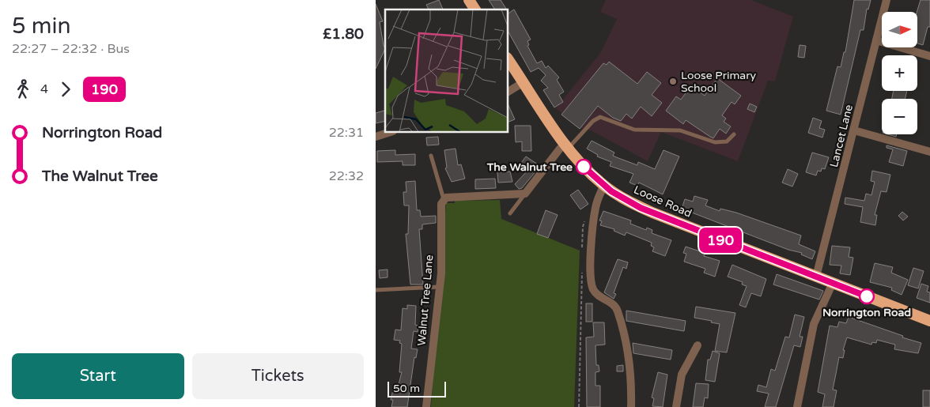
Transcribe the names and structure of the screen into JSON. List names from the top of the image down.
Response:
{
  "streets": {
    "highway": ["Loose Road"],
    "street": ["Lancet Lane", "Walnut Tree Lane"]
  },
  "crossings": [
    ["Lancet Lane", "Loose Road"]
  ],
  "places": ["Loose Primary School", "The Walnut Tree", "Norrington Road"],
  "lines": ["bus line 190"],
  "scale_bar": "50 m",
  "north": "right",
  "page": {
    "heading": ["5 min", "22:27 – 22:32 · Bus", "£1.80"],
    "on_map": "190",
    "map_buttons": ["+", "−"],
    "legs": ["4", "190"],
    "list": [
      {
        "name": "Norrington Road",
        "value": "22:31"
      },
      {
        "name": "The Walnut Tree",
        "value": "22:32"
      }
    ],
    "buttons": ["Start", "Tickets"],
    "scale": "50 m"
  }
}
